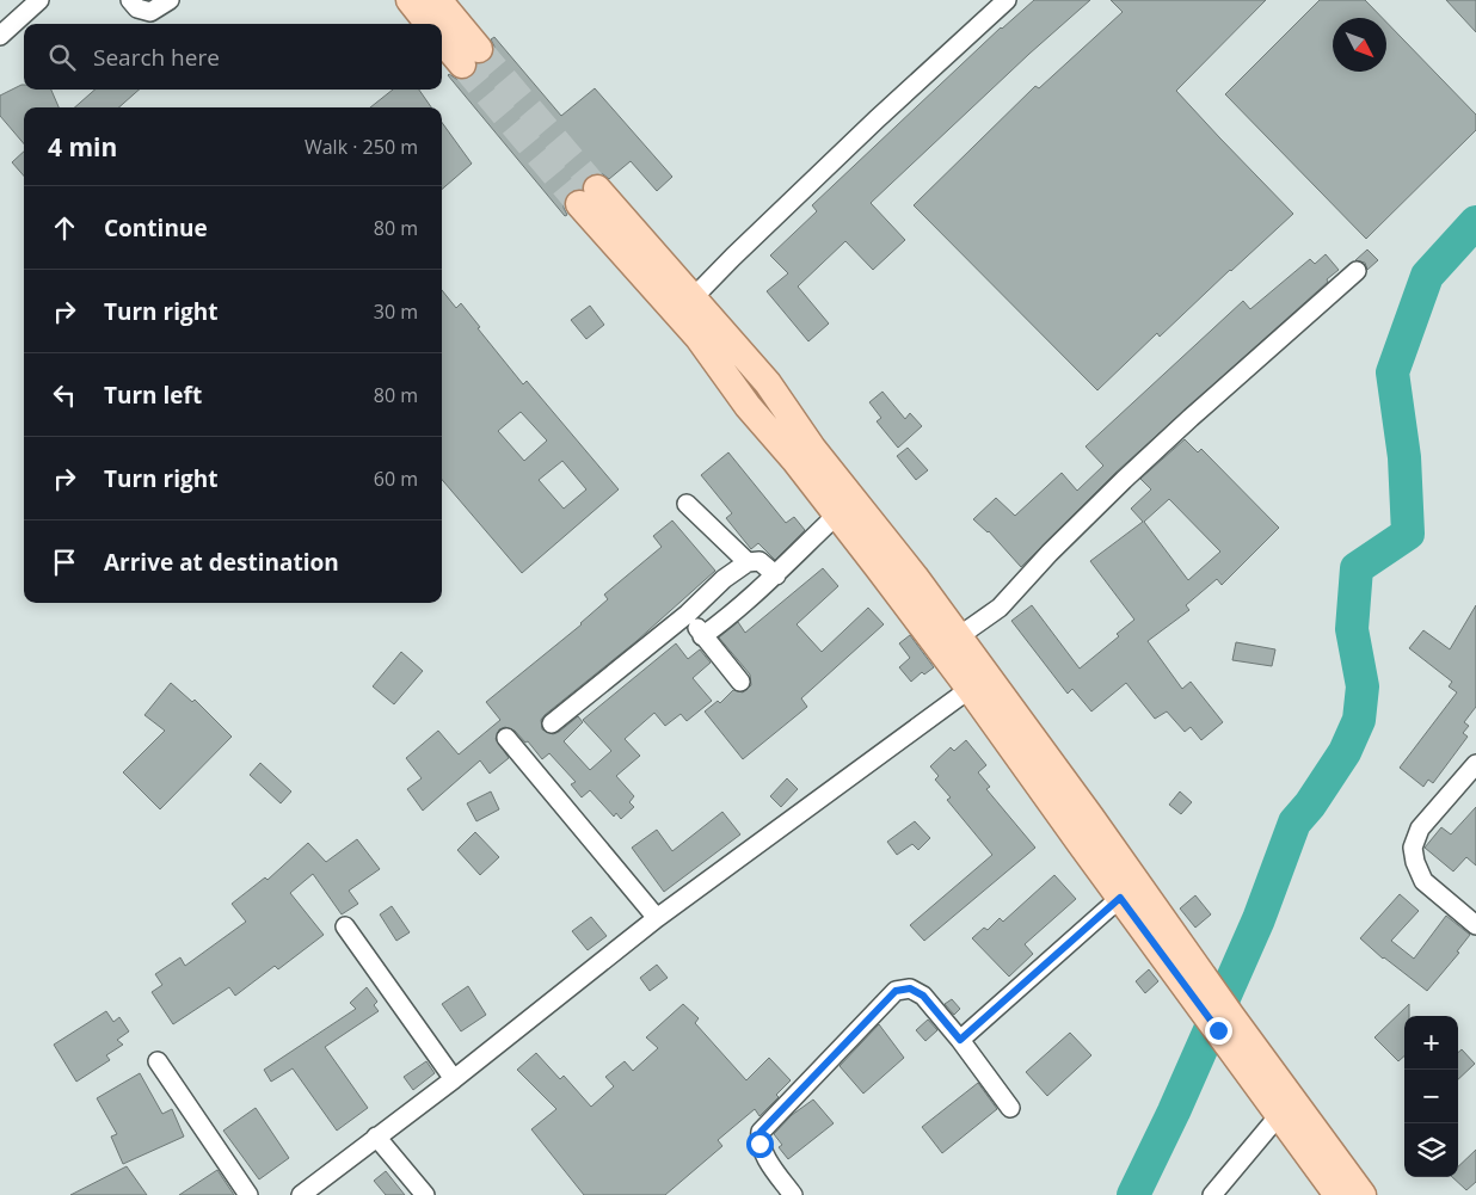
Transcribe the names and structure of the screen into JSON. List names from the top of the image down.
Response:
{
  "north": "bottom right",
  "page": {
    "search": "Search here",
    "heading": ["4 min", "Walk · 250 m"],
    "list": [
      ["Continue", "80 m"],
      ["Turn right", "30 m"],
      ["Turn left", "80 m"],
      ["Turn right", "60 m"],
      "Arrive at destination"
    ],
    "map_buttons": ["+", "−"]
  }
}
